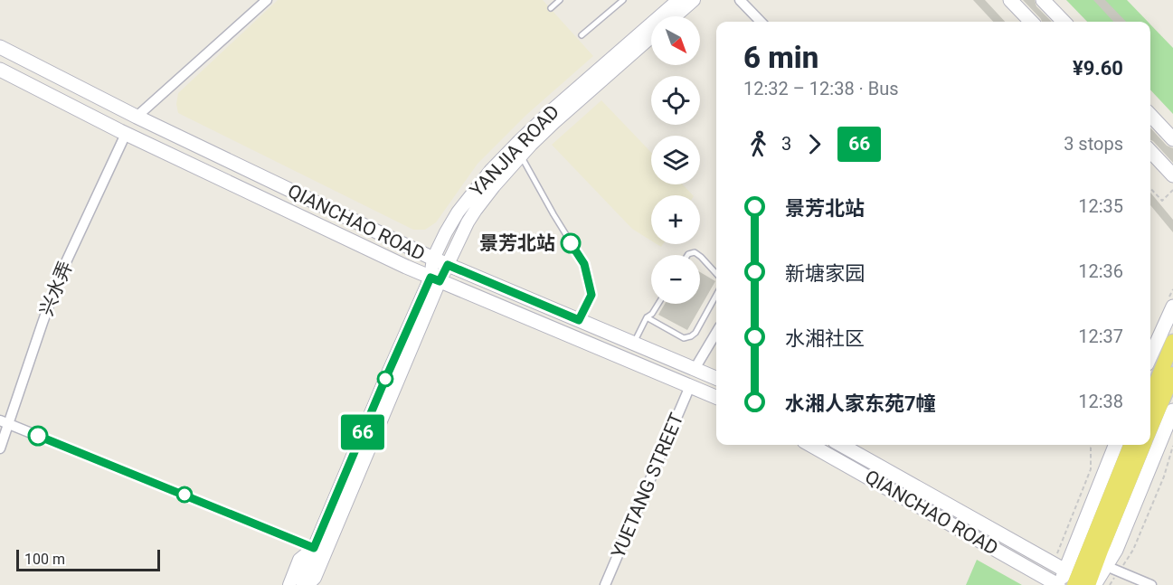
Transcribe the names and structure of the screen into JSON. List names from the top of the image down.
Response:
{
  "streets": {
    "main road": ["QIANCHAO ROAD"],
    "street": ["YANJIA ROAD", "兴水弄", "YUETANG STREET"]
  },
  "crossings": [
    ["YANJIA ROAD", "QIANCHAO ROAD"],
    ["QIANCHAO ROAD", "兴水弄"],
    ["QIANCHAO ROAD", "YUETANG STREET"]
  ],
  "places": ["景芳北站"],
  "lines": ["bus line 66"],
  "scale_bar": "100 m",
  "north": "bottom right",
  "page": {
    "on_map": "66",
    "map_buttons": ["+", "−"],
    "heading": ["6 min", "12:32 – 12:38 · Bus", "¥9.60"],
    "legs": ["3", "66", "3 stops"],
    "list": [
      {
        "name": "景芳北站",
        "value": "12:35"
      },
      {
        "name": "新塘家园",
        "value": "12:36"
      },
      {
        "name": "水湘社区",
        "value": "12:37"
      },
      {
        "name": "水湘人家东苑7幢",
        "value": "12:38"
      }
    ],
    "scale": "100 m"
  }
}
